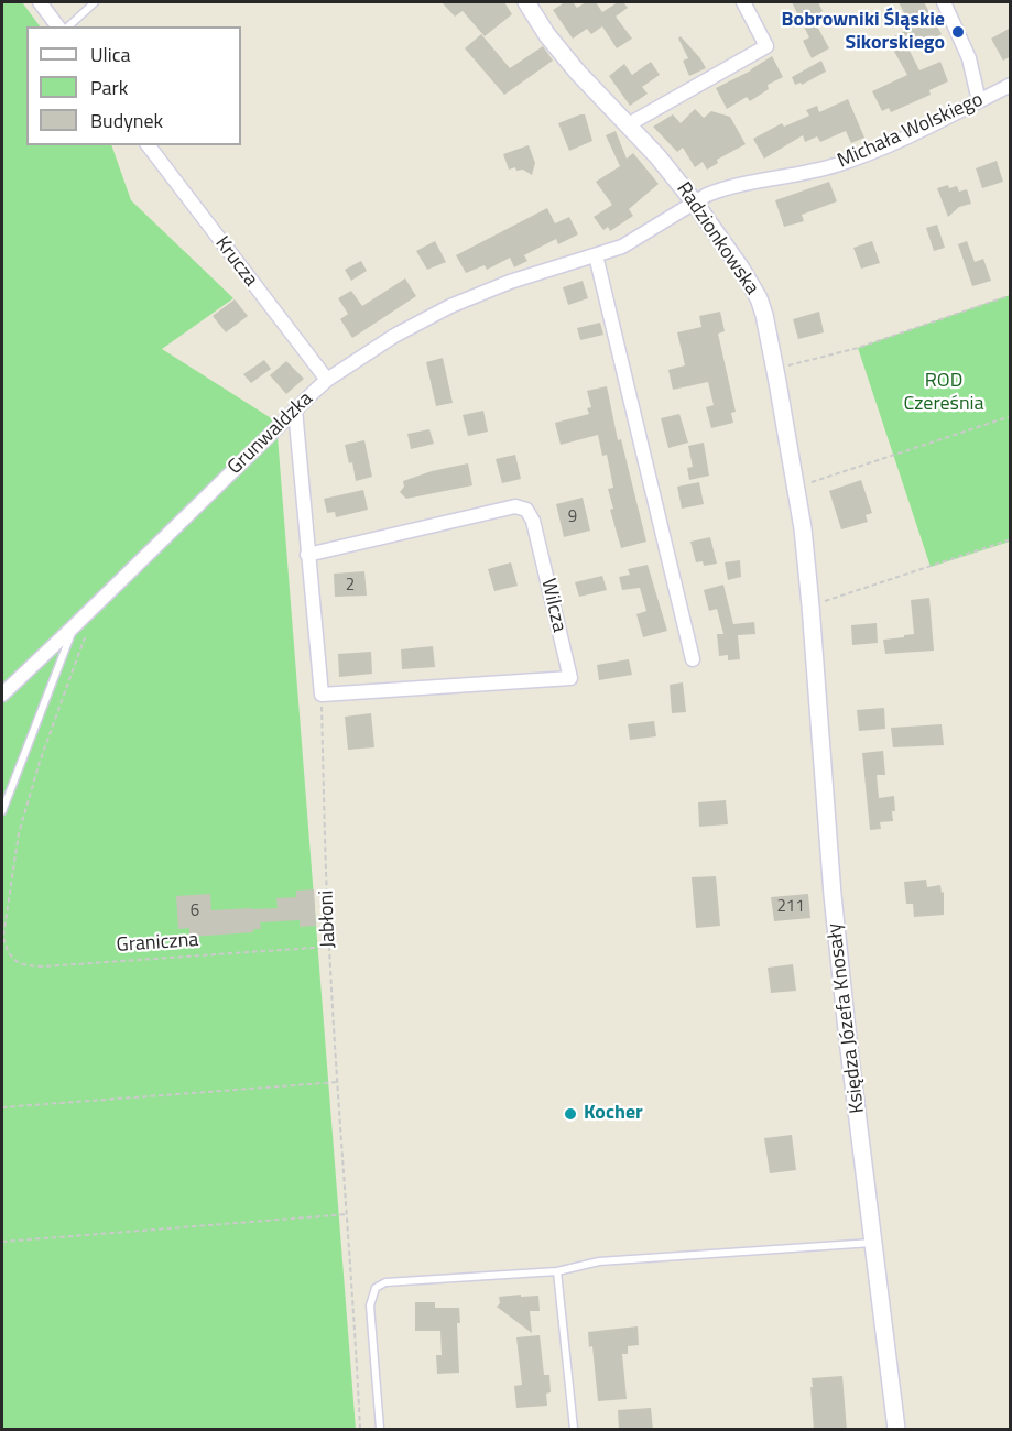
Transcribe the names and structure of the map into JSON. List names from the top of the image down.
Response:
{
  "streets": {
    "street": [
      "Michała Wolskiego",
      "Radzionkowska",
      "Krucza",
      "Grunwaldzka",
      "Wilcza",
      "Księdza Józefa Knosały"
    ],
    "path": ["Jabłoni", "Graniczna"]
  },
  "crossings": [
    ["Michała Wolskiego", "Radzionkowska"],
    ["Michała Wolskiego", "Grunwaldzka"],
    ["Radzionkowska", "Grunwaldzka"],
    ["Radzionkowska", "Księdza Józefa Knosały"],
    ["Krucza", "Grunwaldzka"],
    ["Wilcza", "Jabłoni"],
    ["Jabłoni", "Graniczna"]
  ],
  "parks": ["ROD Czereśnia"],
  "places": ["Bobrowniki Śląskie Sikorskiego", "Kocher"],
  "house_numbers": [
    "9",
    "2",
    "211",
    "6"
  ],
  "legend": ["Ulica", "Park", "Budynek"]
}
